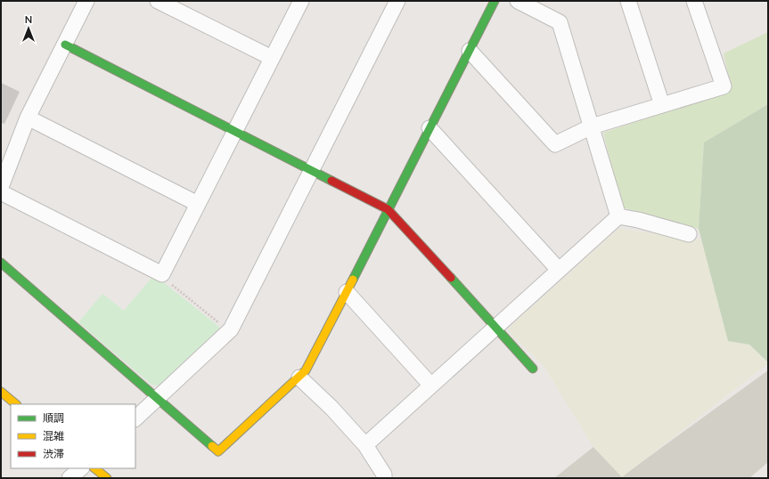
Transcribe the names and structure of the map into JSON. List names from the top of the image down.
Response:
{
  "legend": ["順調", "混雑", "渋滞"],
  "north": "top"
}
